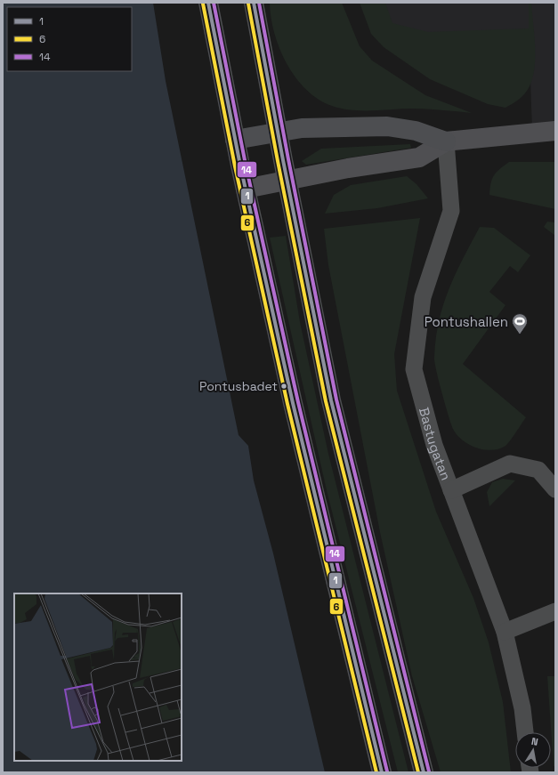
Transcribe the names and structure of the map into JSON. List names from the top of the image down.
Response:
{
  "streets": {
    "street": ["Bastugatan"]
  },
  "places": {
    "sports": ["Pontushallen"],
    "other": ["Pontusbadet"]
  },
  "lines": ["transit line 1", "transit line 14", "transit line 6"],
  "legend": ["1", "6", "14"],
  "north": "top"
}
